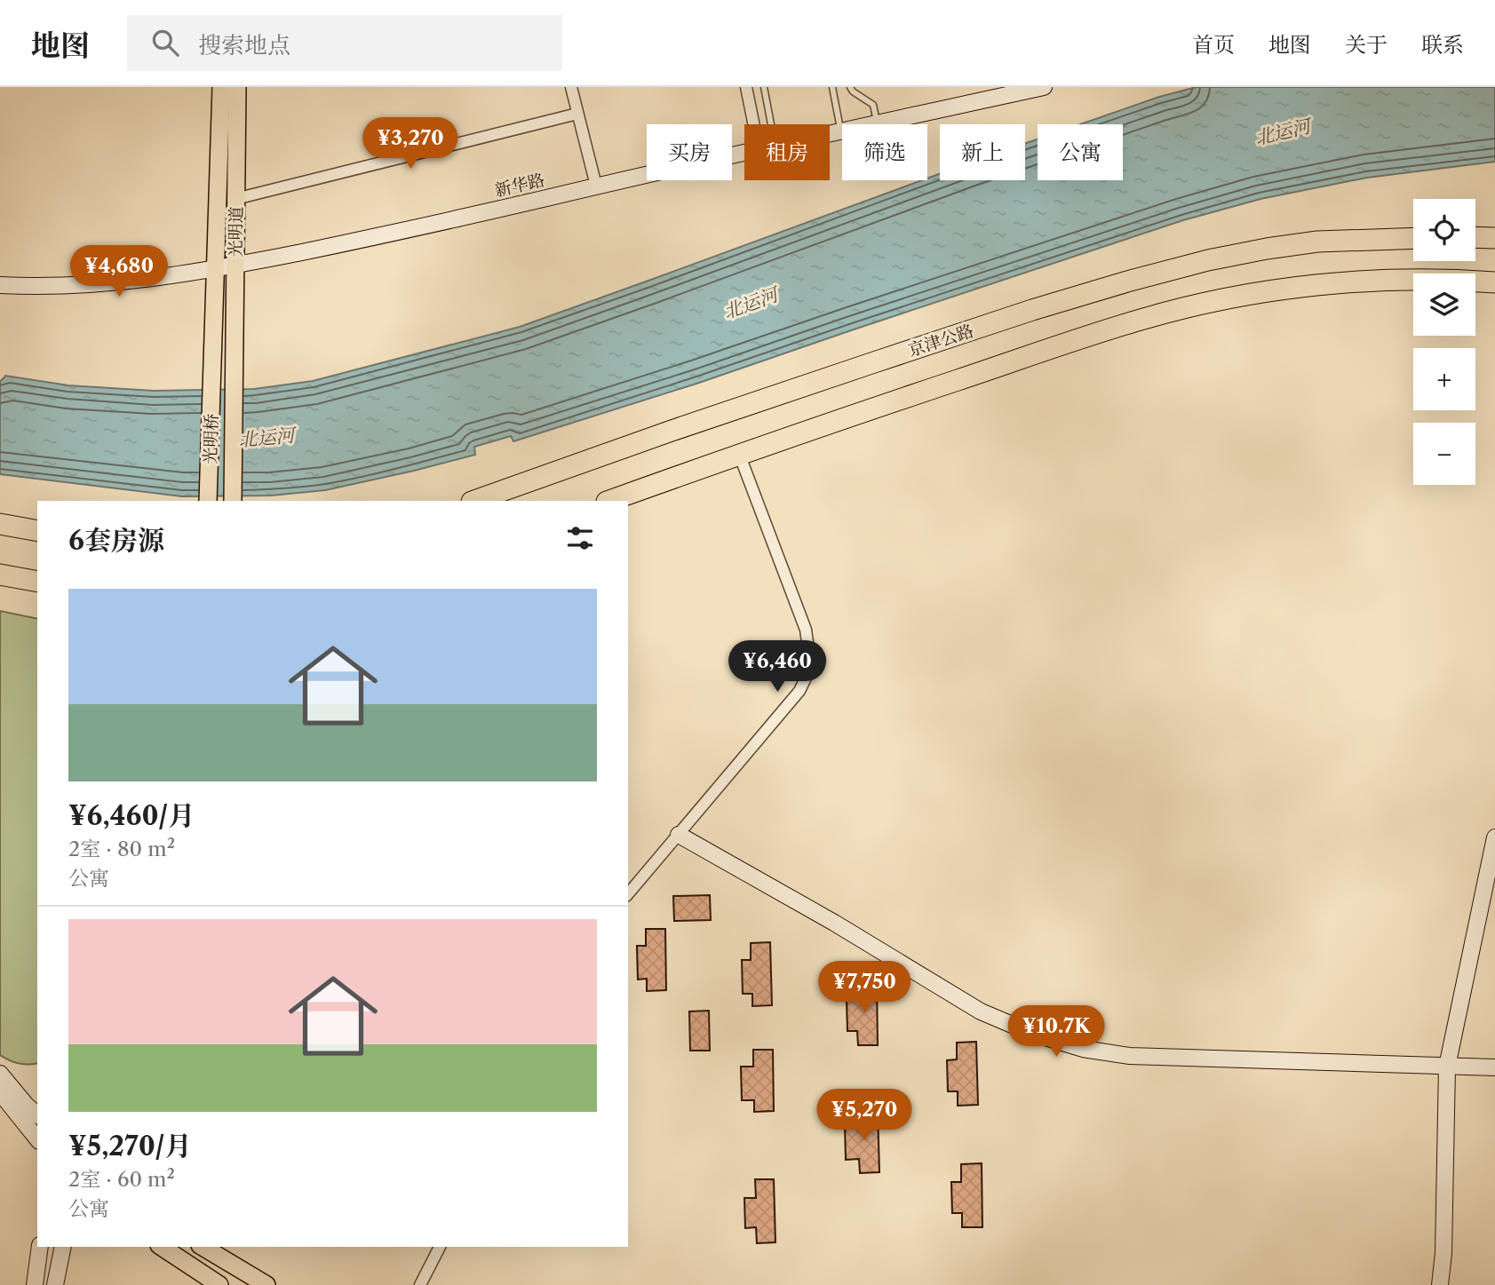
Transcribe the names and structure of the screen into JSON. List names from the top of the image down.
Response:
{
  "streets": {
    "highway": ["京津公路"],
    "main road": ["光明道", "光明桥"],
    "street": ["新华路"]
  },
  "crossings": [
    ["新华路", "光明道"],
    ["光明道", "光明桥"]
  ],
  "water": ["北运河"],
  "page": {
    "header": "地图",
    "search": "搜索地点",
    "nav": [
      "首页",
      "地图",
      "关于",
      "联系"
    ],
    "price": [
      "¥3,270",
      "¥4,680",
      "¥6,460",
      "¥7,750",
      "¥10.7K",
      "¥5,270"
    ],
    "chip": [
      "买房",
      "租房",
      "筛选",
      "新上",
      "公寓"
    ],
    "map_buttons": ["+", "−"],
    "heading": "6套房源",
    "list": [
      {
        "name": "¥6,460/月",
        "note": "2室 · 80 m² · 公寓"
      },
      {
        "name": "¥5,270/月",
        "note": "2室 · 60 m² · 公寓"
      }
    ]
  }
}
